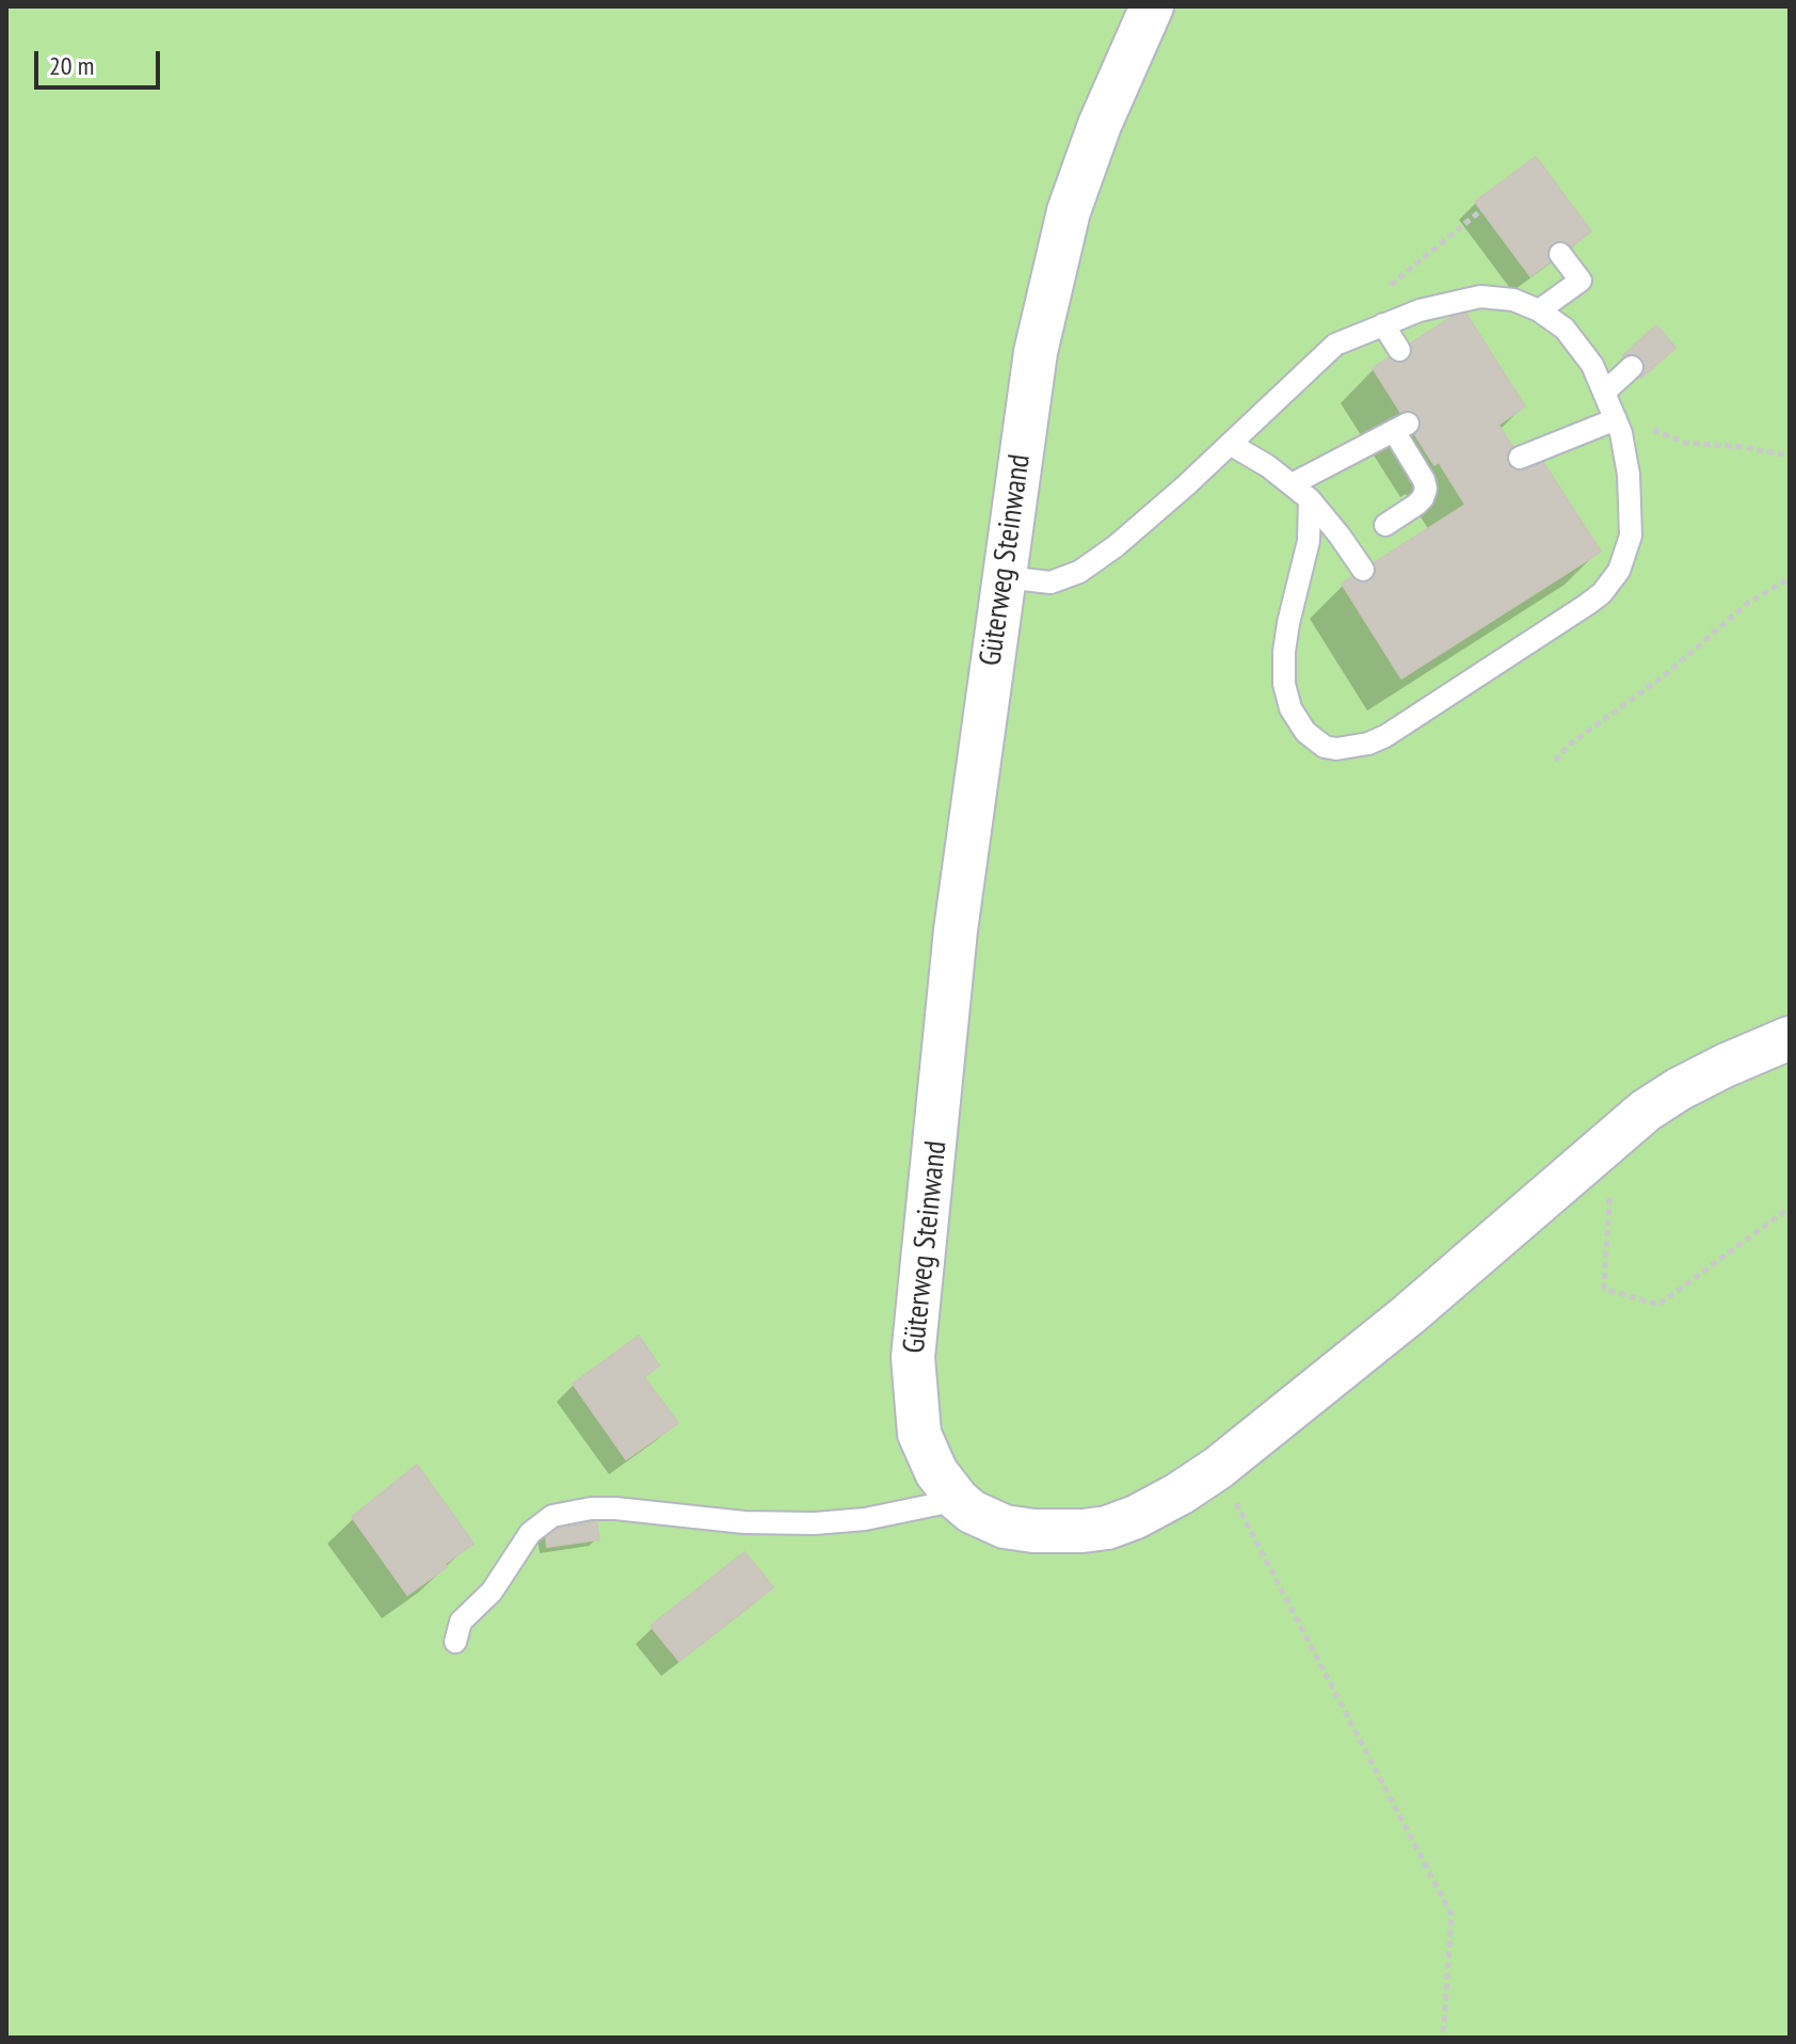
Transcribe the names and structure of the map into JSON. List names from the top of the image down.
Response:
{
  "streets": {
    "street": ["Güterweg Steinwand"]
  },
  "scale_bar": "20 m"
}
